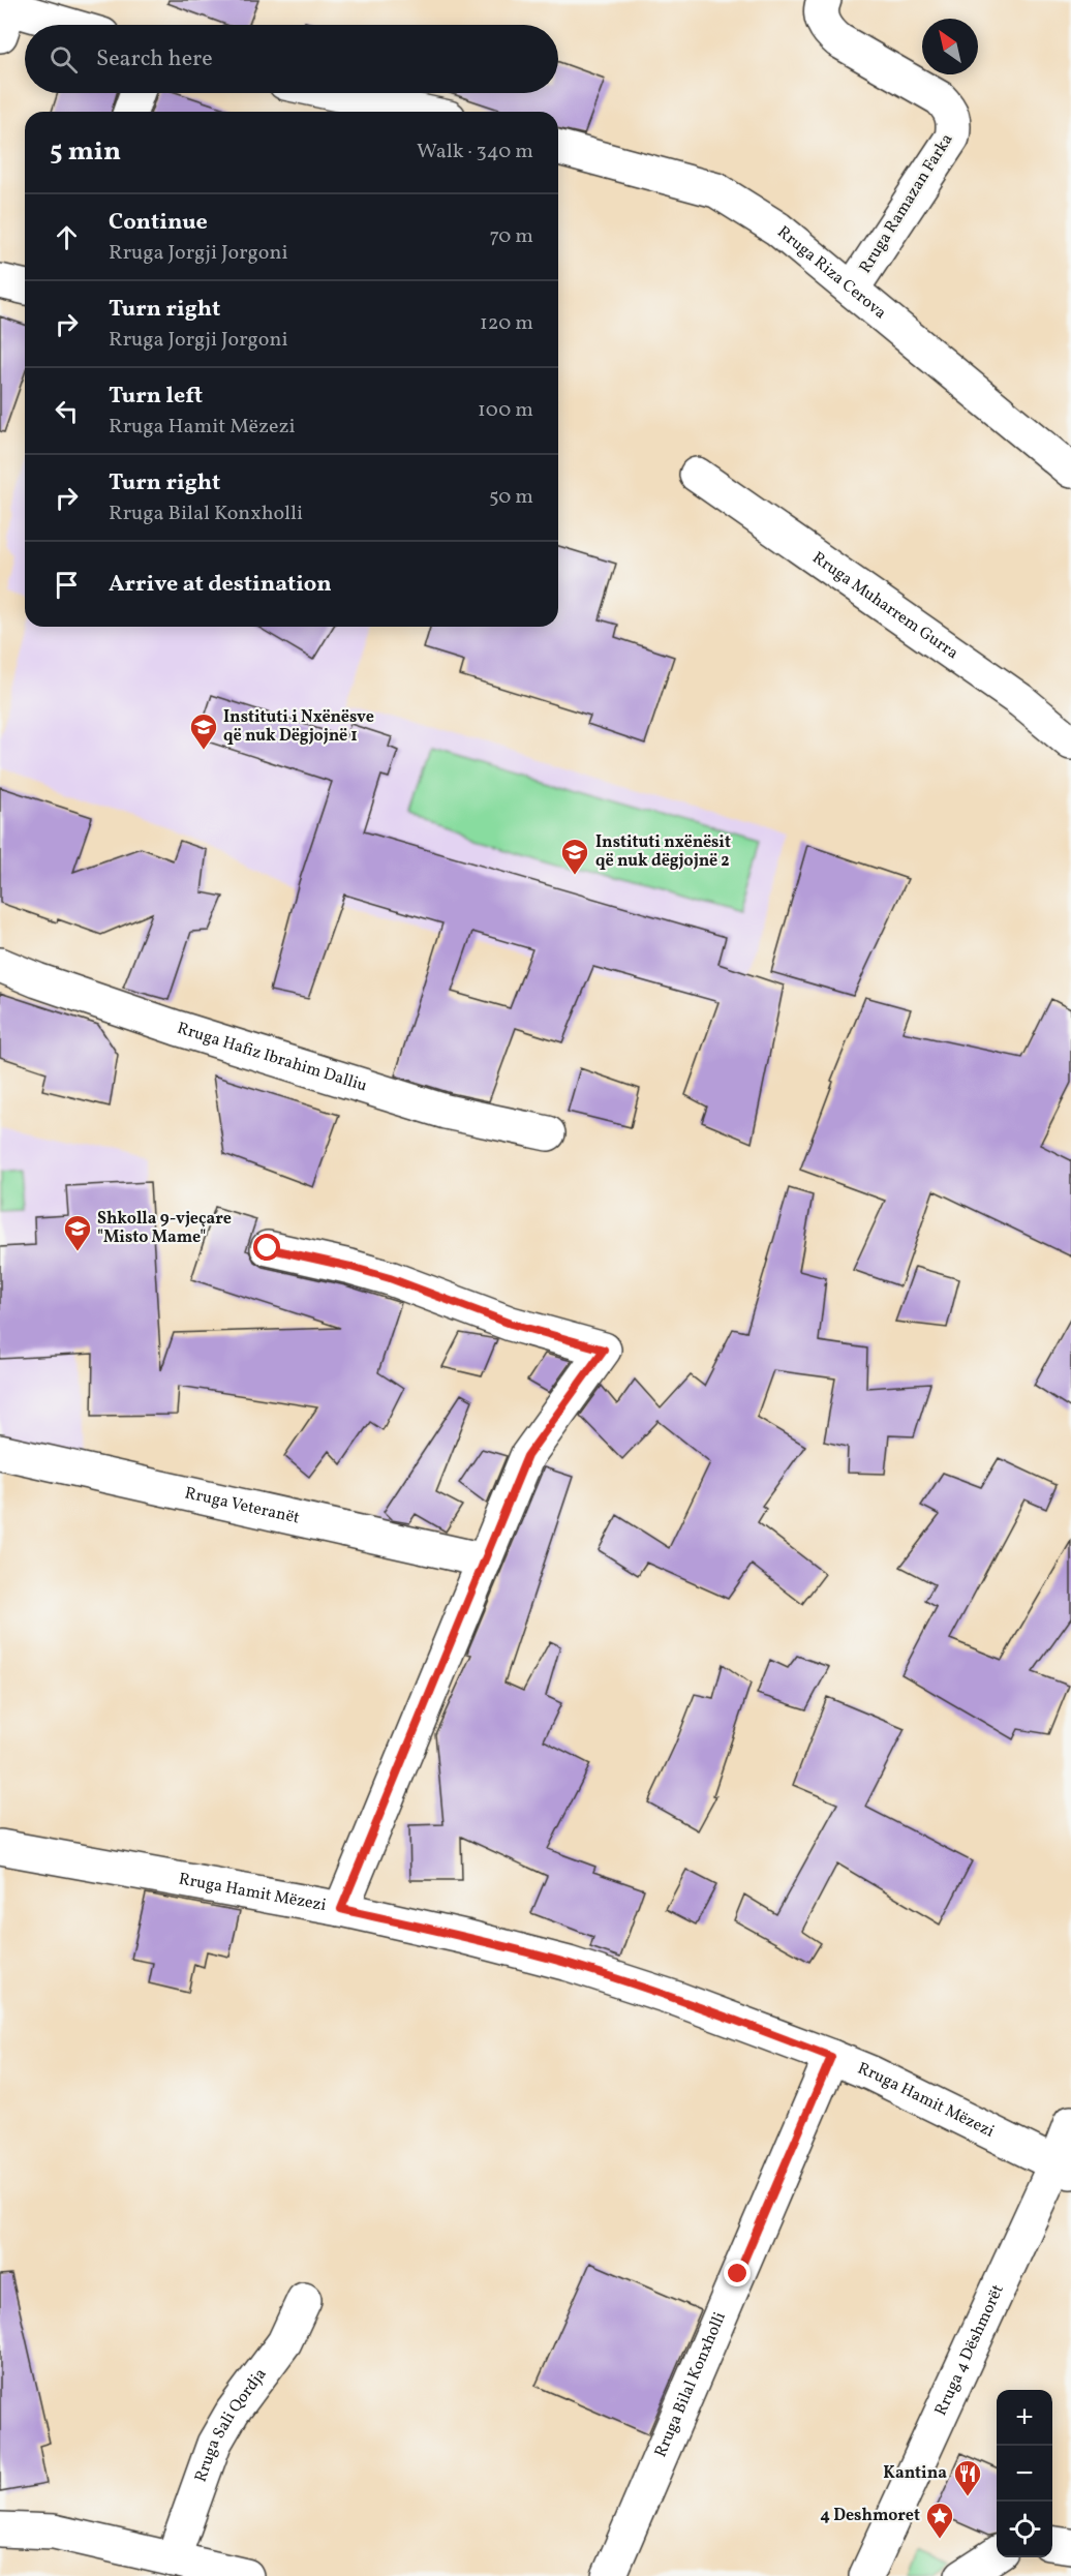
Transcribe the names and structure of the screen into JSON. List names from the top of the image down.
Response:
{
  "streets": {
    "street": [
      "Rruga Ramazan Farka",
      "Rruga Riza Cerova",
      "Rruga Muharrem Gurra",
      "Rruga Hafiz Ibrahim Dalliu",
      "Rruga Veteranët",
      "Rruga Hamit Mëzezi",
      "Rruga 4 Dëshmorët",
      "Rruga Bilal Konxholli",
      "Rruga Sali Qordja"
    ]
  },
  "crossings": [
    ["Rruga Ramazan Farka", "Rruga Riza Cerova"],
    ["Rruga Hamit Mëzezi", "Rruga 4 Dëshmorët"],
    ["Rruga Hamit Mëzezi", "Rruga Bilal Konxholli"]
  ],
  "places": {
    "school or university": ["Instituti i Nxënësve që nuk Dëgjojnë 1", "Instituti nxënësit që nuk dëgjojnë 2", "Shkolla 9-vjeçare \"Misto Mame\""],
    "restaurant": ["Kantina"],
    "place": ["4 Deshmoret"]
  },
  "north": "top left",
  "page": {
    "search": "Search here",
    "heading": ["5 min", "Walk · 340 m"],
    "list": [
      ["Continue", "Rruga Jorgji Jorgoni", "70 m"],
      ["Turn right", "Rruga Jorgji Jorgoni", "120 m"],
      ["Turn left", "Rruga Hamit Mëzezi", "100 m"],
      ["Turn right", "Rruga Bilal Konxholli", "50 m"],
      "Arrive at destination"
    ],
    "map_buttons": ["+", "−"]
  }
}
